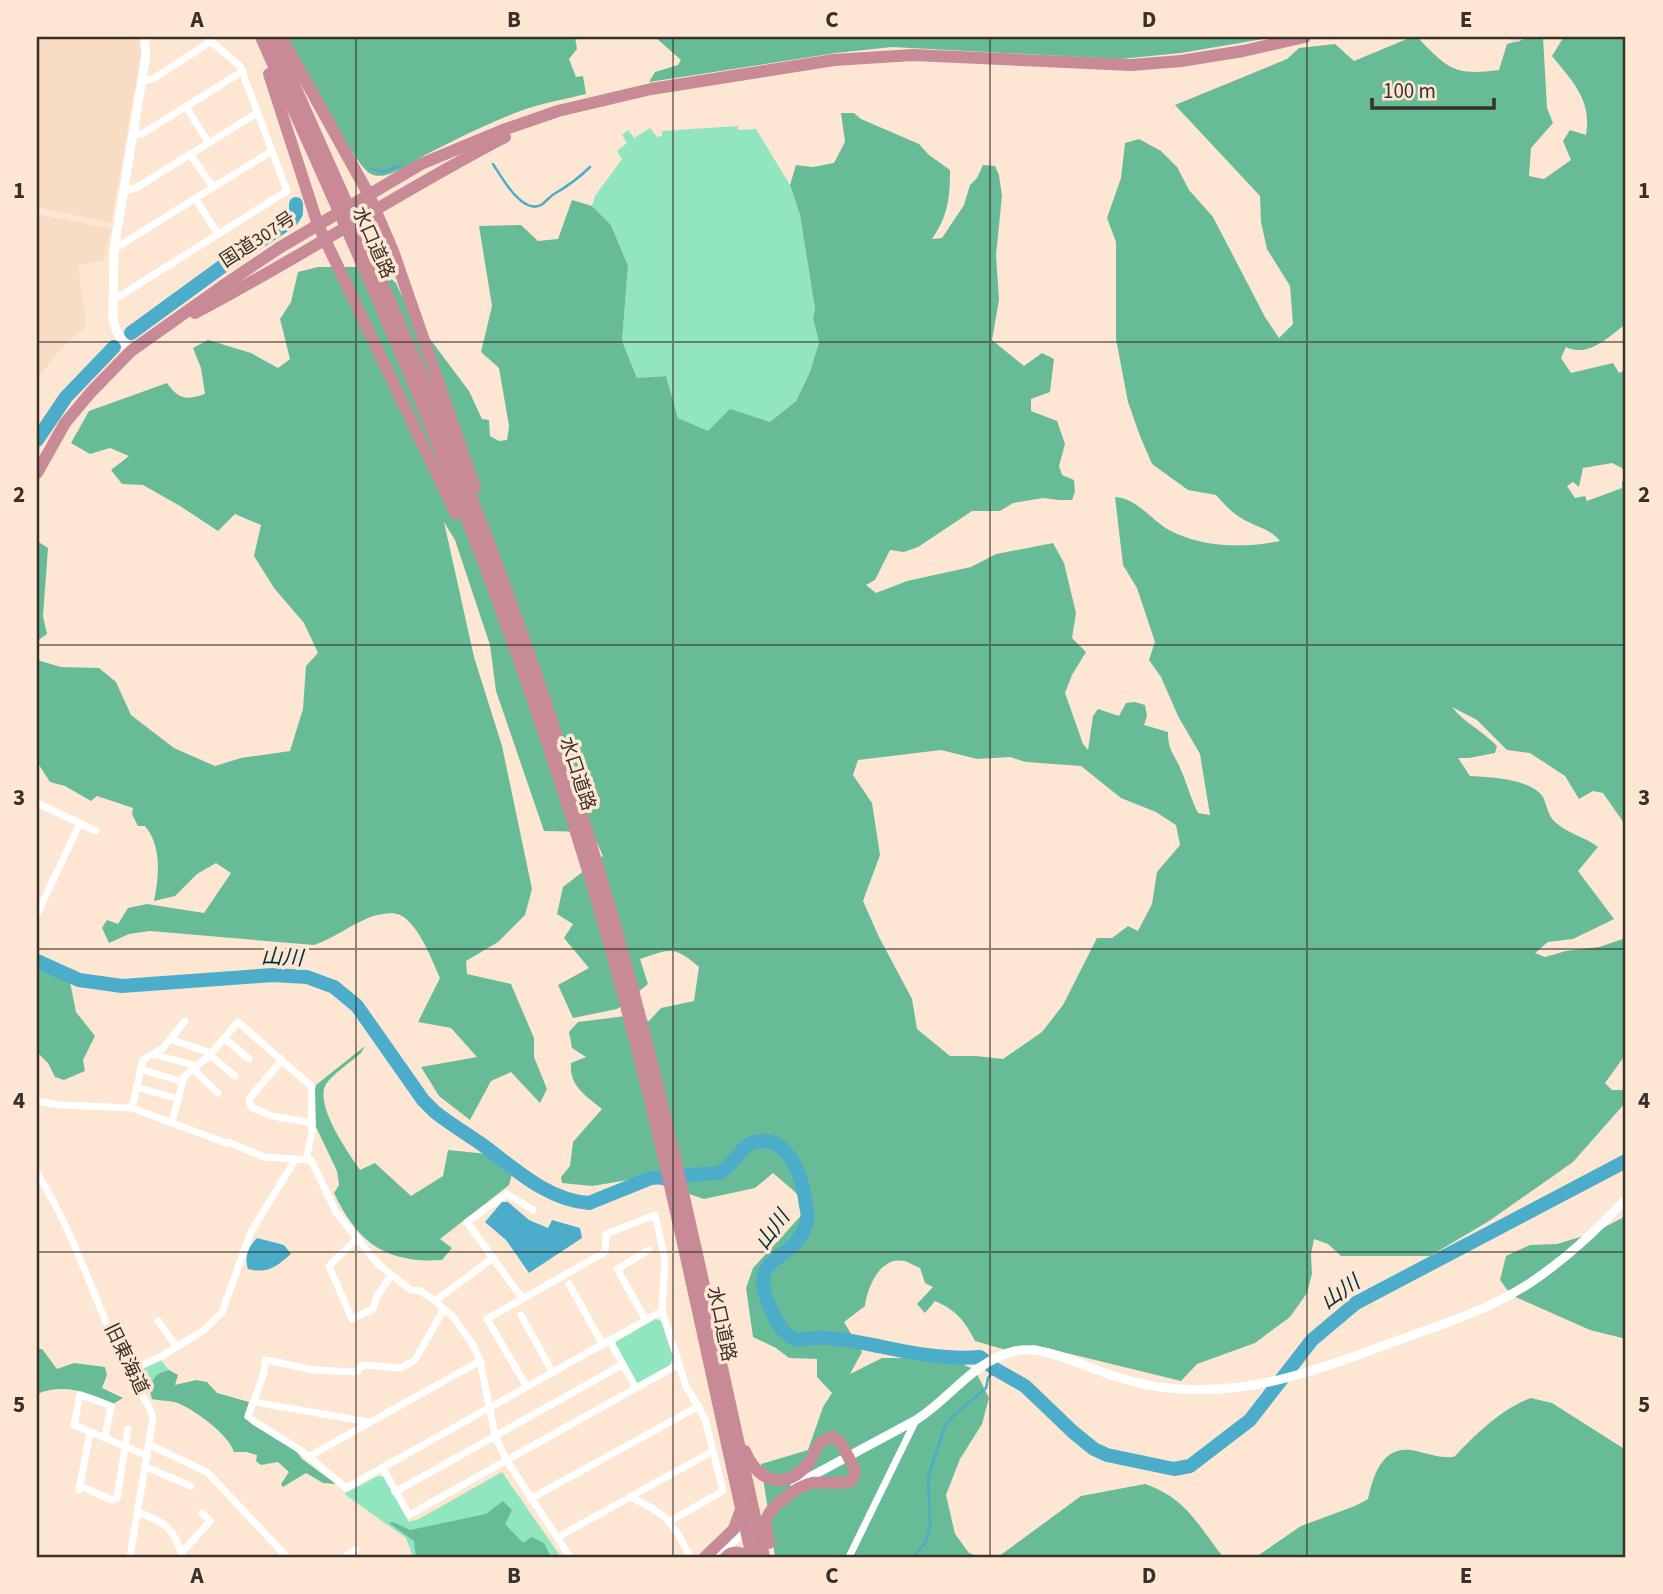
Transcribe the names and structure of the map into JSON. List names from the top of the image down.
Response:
{
  "streets": {
    "highway": ["国道307号", "水口道路"],
    "street": ["旧東海道"]
  },
  "water": ["山川"],
  "scale_bar": "100 m",
  "grid": {
    "columns": [
      "A",
      "B",
      "C",
      "D",
      "E"
    ],
    "rows": [
      "1",
      "2",
      "3",
      "4",
      "5"
    ]
  }
}
